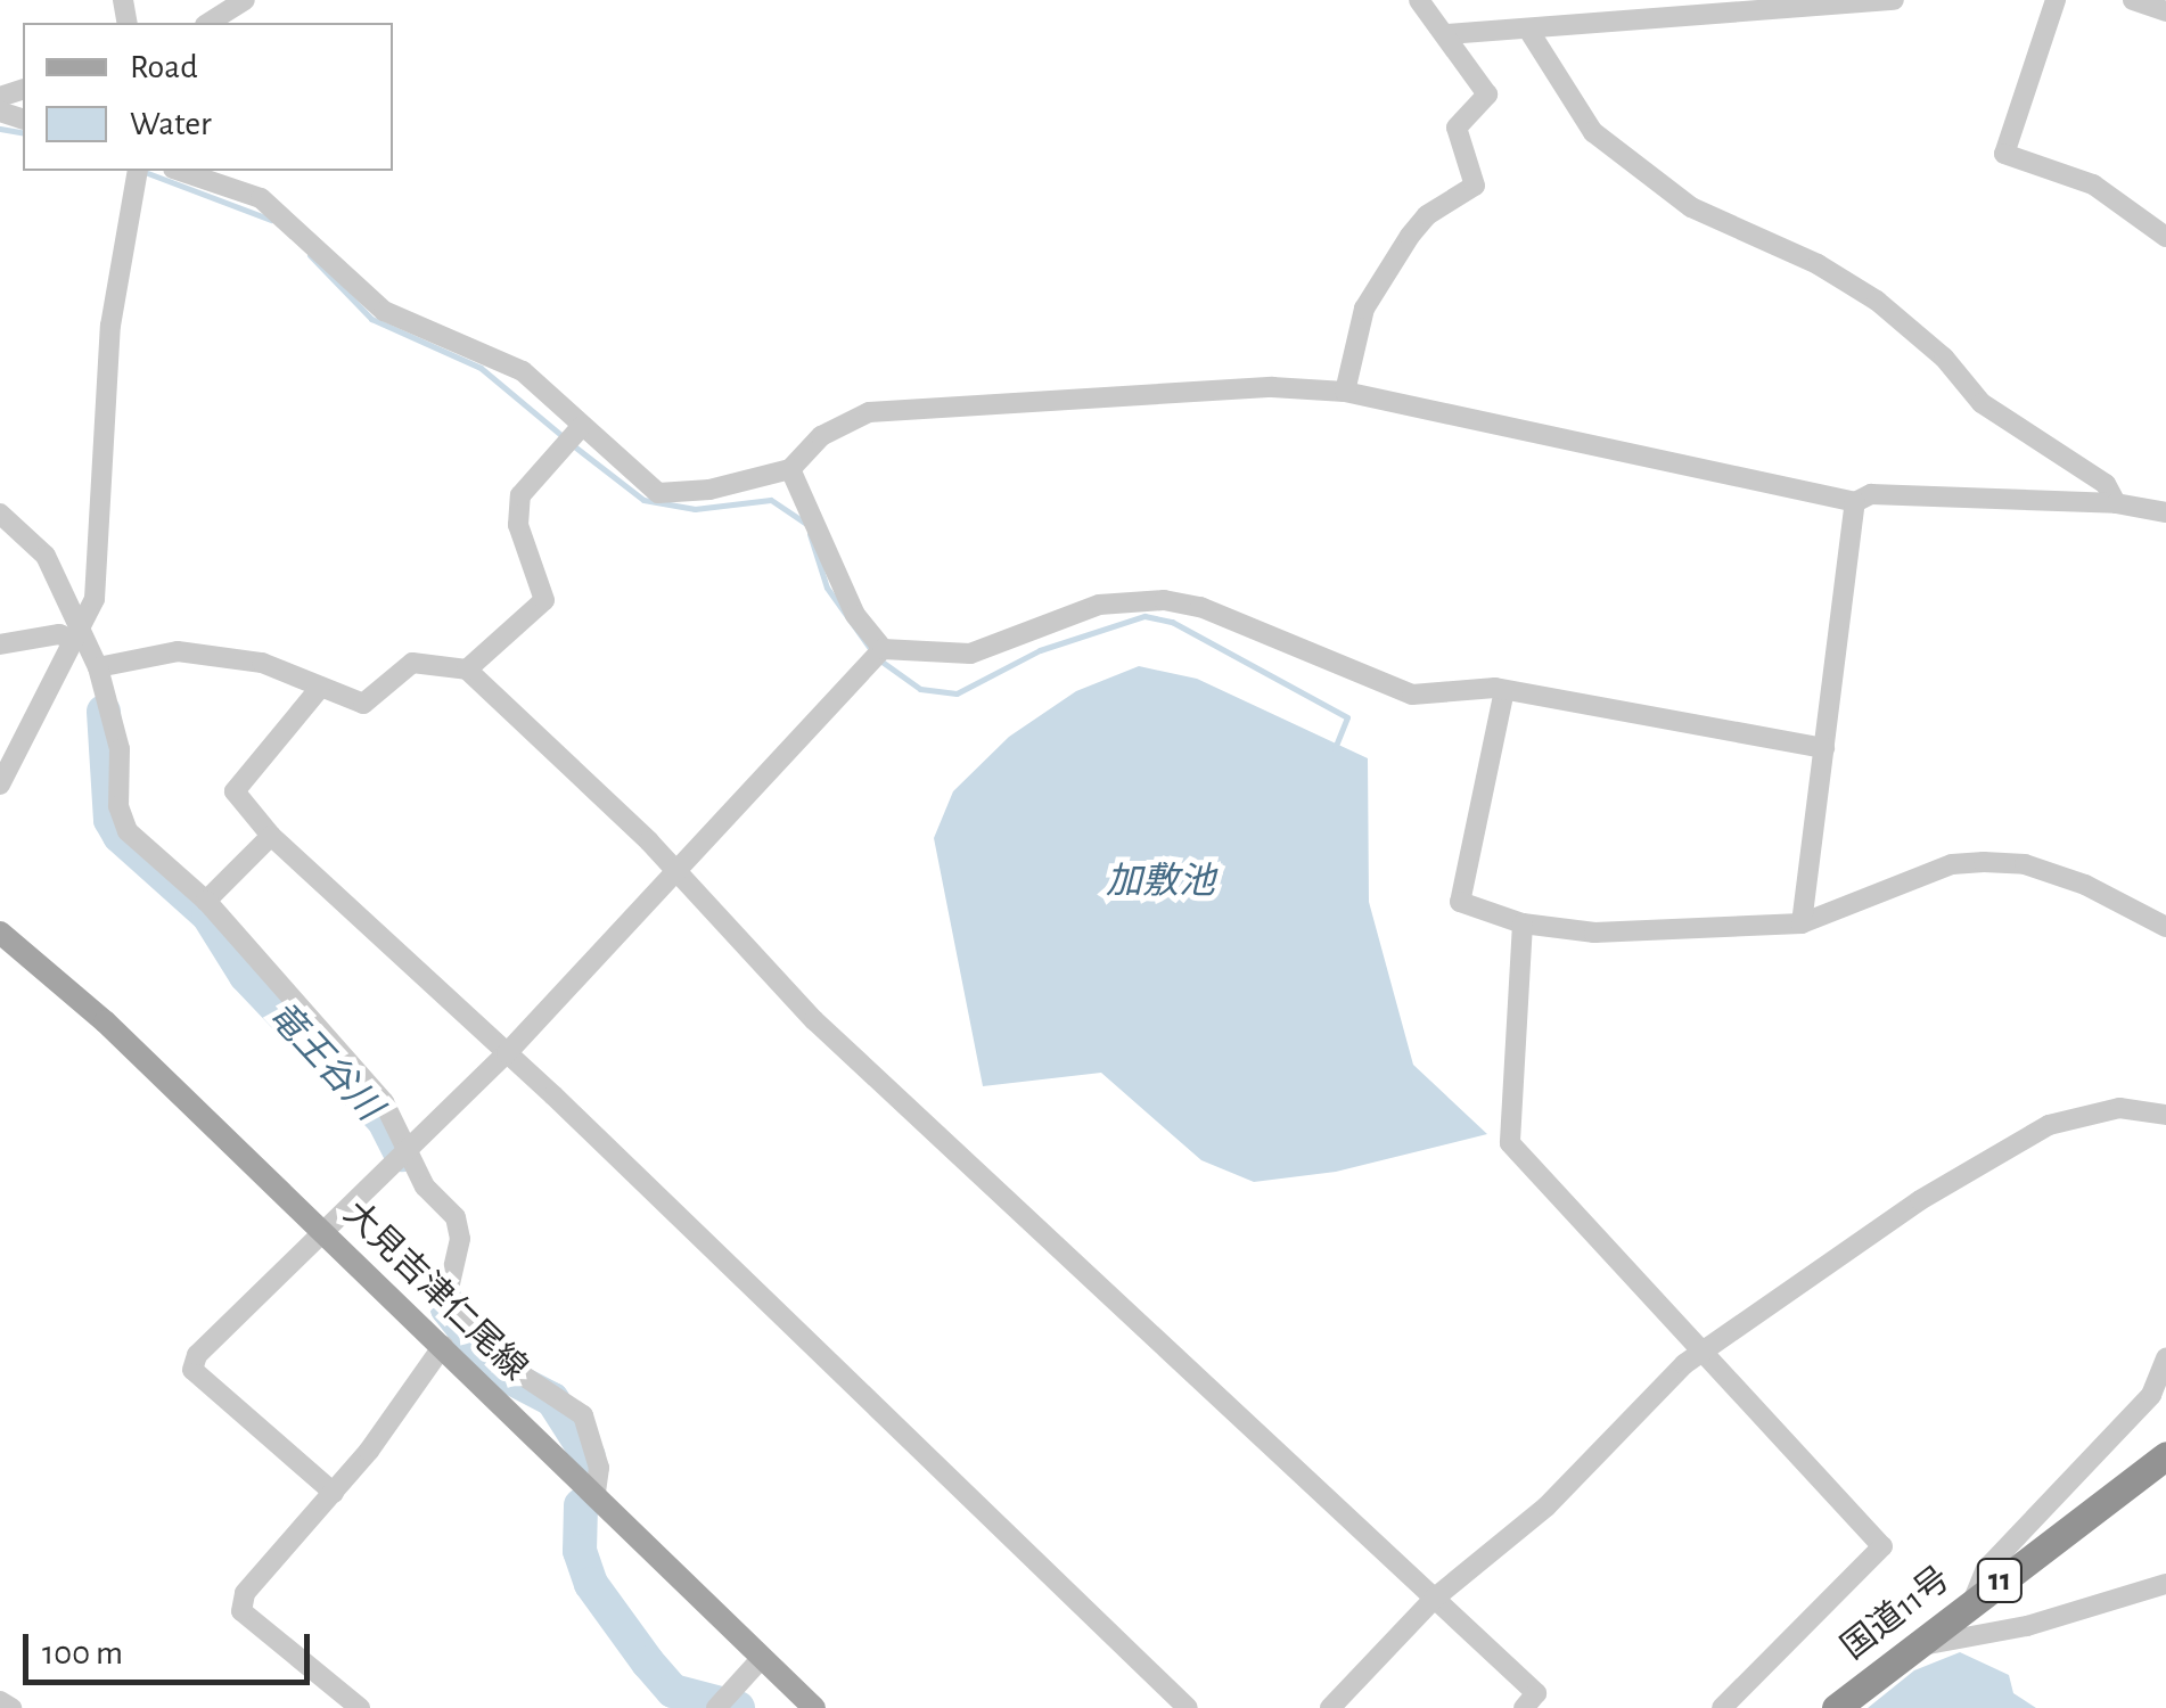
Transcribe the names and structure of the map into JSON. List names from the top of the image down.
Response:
{
  "streets": {
    "highway": ["11", "国道11号"],
    "main road": ["大見吉津仁尾線"]
  },
  "water": ["加敷池", "竜王谷川"],
  "legend": ["Road", "Water"],
  "scale_bar": "100 m"
}
